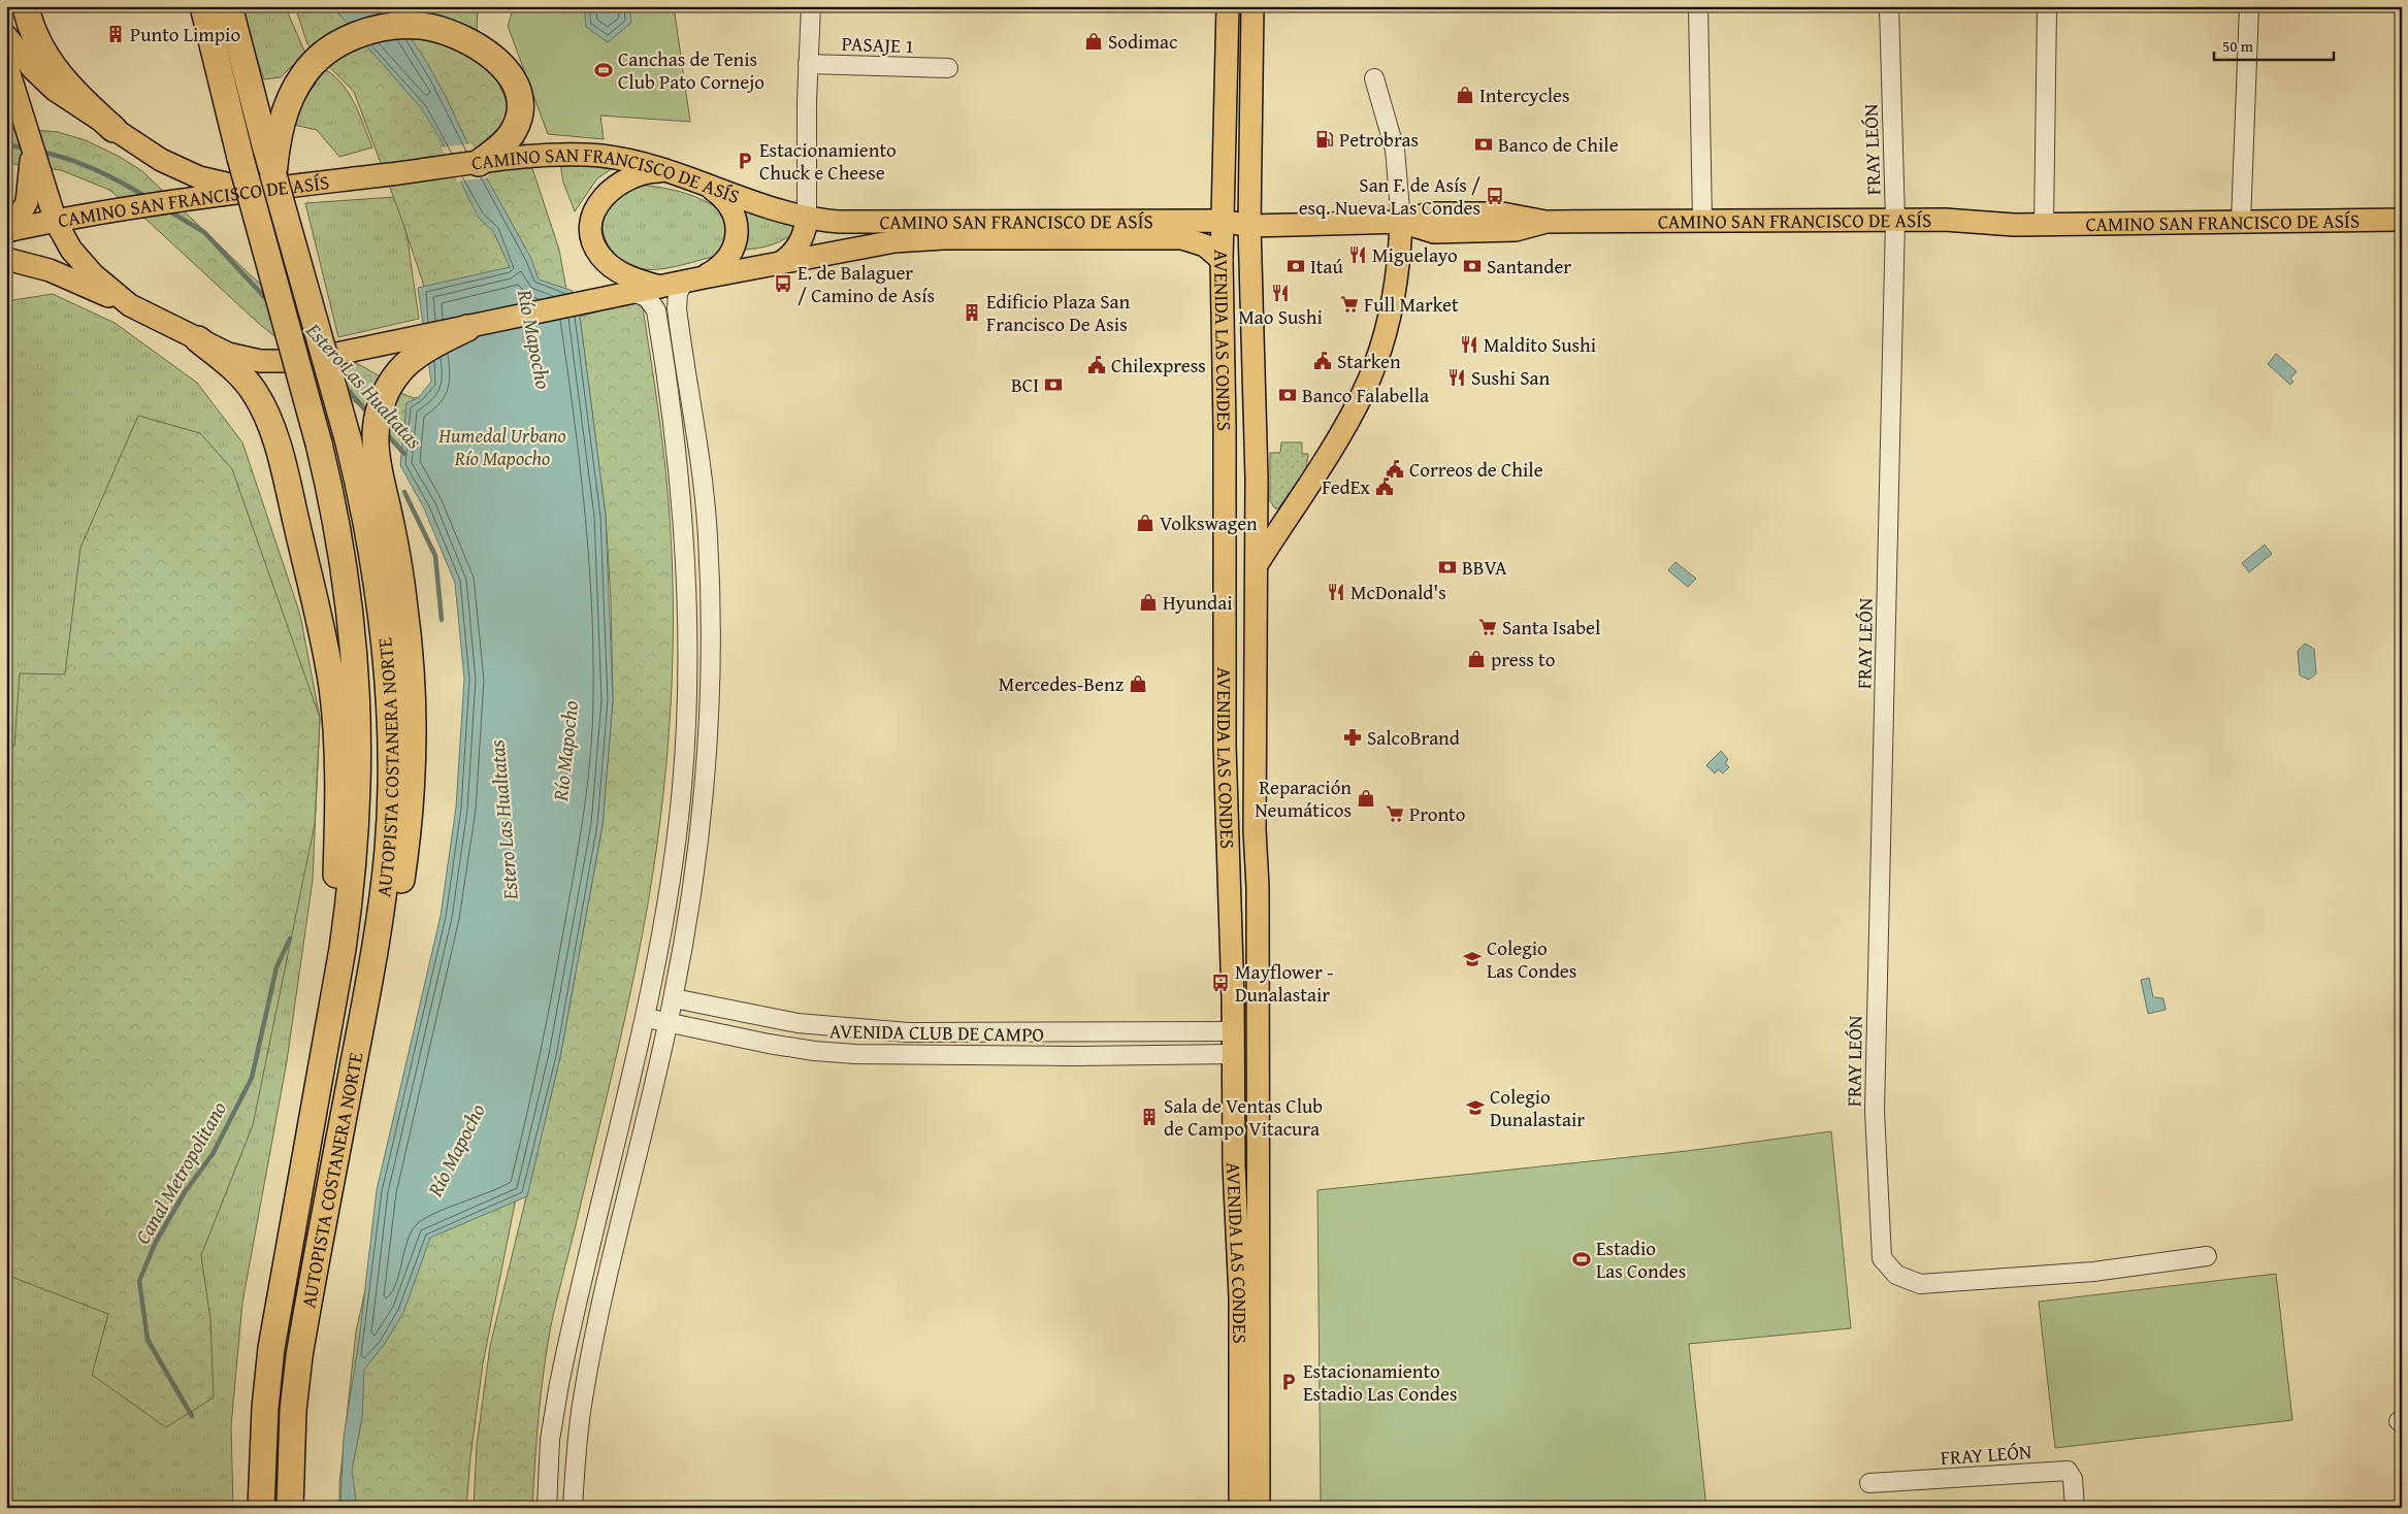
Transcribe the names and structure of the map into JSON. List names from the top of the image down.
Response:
{
  "streets": {
    "highway": ["AUTOPISTA COSTANERA NORTE"],
    "main road": ["CAMINO SAN FRANCISCO DE ASÍS", "AVENIDA LAS CONDES"],
    "street": ["PASAJE 1", "FRAY LEÓN", "AVENIDA CLUB DE CAMPO"]
  },
  "crossings": [
    ["FRAY LEÓN", "CAMINO SAN FRANCISCO DE ASÍS"],
    ["CAMINO SAN FRANCISCO DE ASÍS", "AVENIDA LAS CONDES"],
    ["CAMINO SAN FRANCISCO DE ASÍS", "AUTOPISTA COSTANERA NORTE"],
    ["AVENIDA LAS CONDES", "AVENIDA CLUB DE CAMPO"]
  ],
  "water": ["Río Mapocho", "Estero Las Hualtatas", "Canal Metropolitano"],
  "parks": ["Humedal Urbano Río Mapocho"],
  "places": {
    "building": ["Punto Limpio", "Edificio Plaza San Francisco De Asis", "Sala de Ventas Club de Campo Vitacura"],
    "shop": [
      "Sodimac",
      "Intercycles",
      "Volkswagen",
      "Hyundai",
      "press to",
      "Mercedes-Benz",
      "Reparación Neumáticos"
    ],
    "sports": ["Canchas de Tenis Club Pato Cornejo", "Estadio Las Condes"],
    "fuel station": ["Petrobras"],
    "bank": [
      "Banco de Chile",
      "Itaú",
      "Santander",
      "BCI",
      "Banco Falabella",
      "BBVA"
    ],
    "parking": ["Estacionamiento Chuck e Cheese", "Estacionamiento Estadio Las Condes"],
    "bus stop": ["San F. de Asís / esq. Nueva Las Condes", "E. de Balaguer / Camino de Asís", "Mayflower - Dunalastair"],
    "restaurant": [
      "Miguelayo",
      "Mao Sushi",
      "Maldito Sushi",
      "Sushi San",
      "McDonald's"
    ],
    "supermarket": ["Full Market", "Santa Isabel", "Pronto"],
    "public building": [
      "Starken",
      "Chilexpress",
      "Correos de Chile",
      "FedEx"
    ],
    "pharmacy": ["SalcoBrand"],
    "school or university": ["Colegio Las Condes", "Colegio Dunalastair"]
  },
  "scale_bar": "50 m"
}
